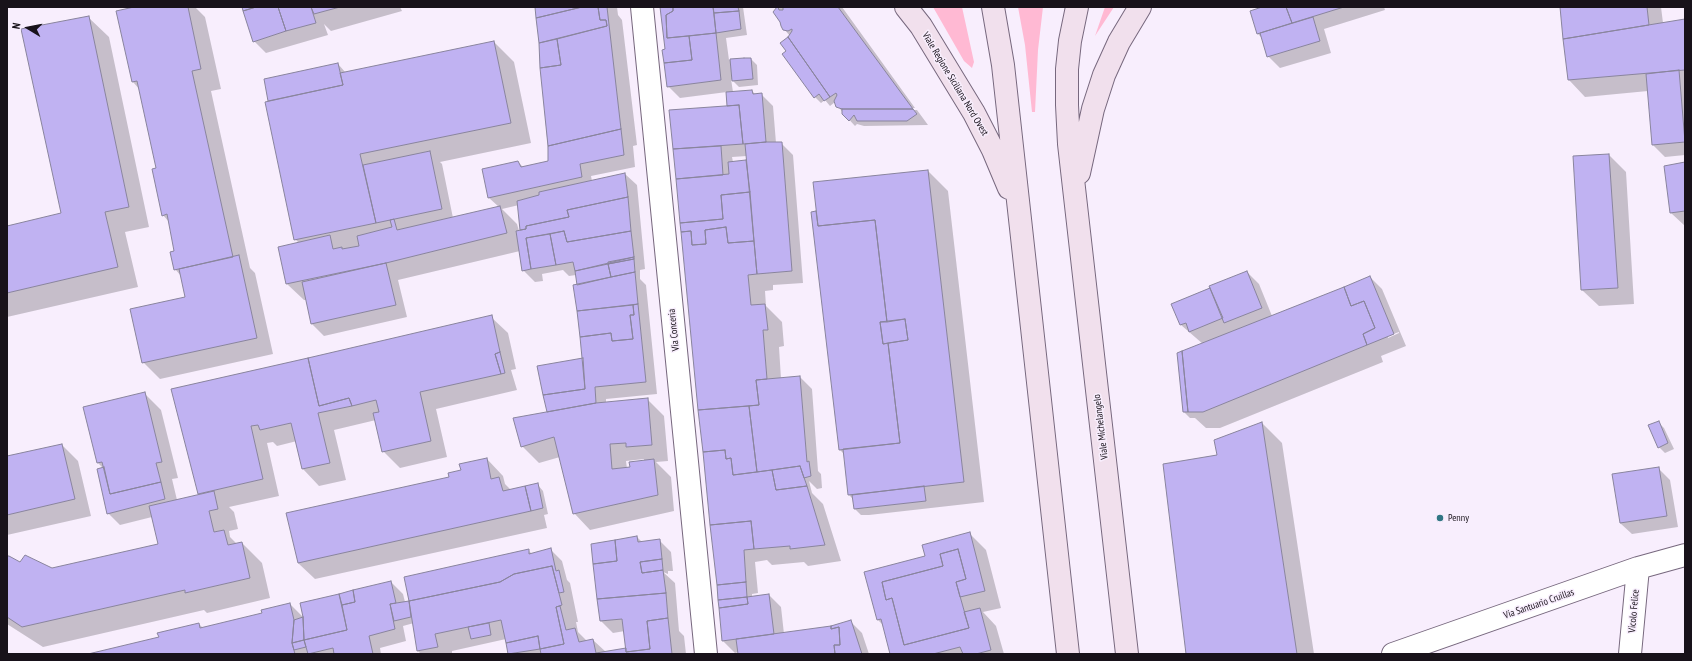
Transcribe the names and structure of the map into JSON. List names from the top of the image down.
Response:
{
  "streets": {
    "street": [
      "Viale Regione Siciliana Nord Ovest",
      "Via Conceria",
      "Viale Michelangelo",
      "Via Santuario Cruillas",
      "Vicolo Felice"
    ]
  },
  "crossings": [
    ["Via Santuario Cruillas", "Vicolo Felice"]
  ],
  "places": ["Penny"],
  "north": "left"
}
